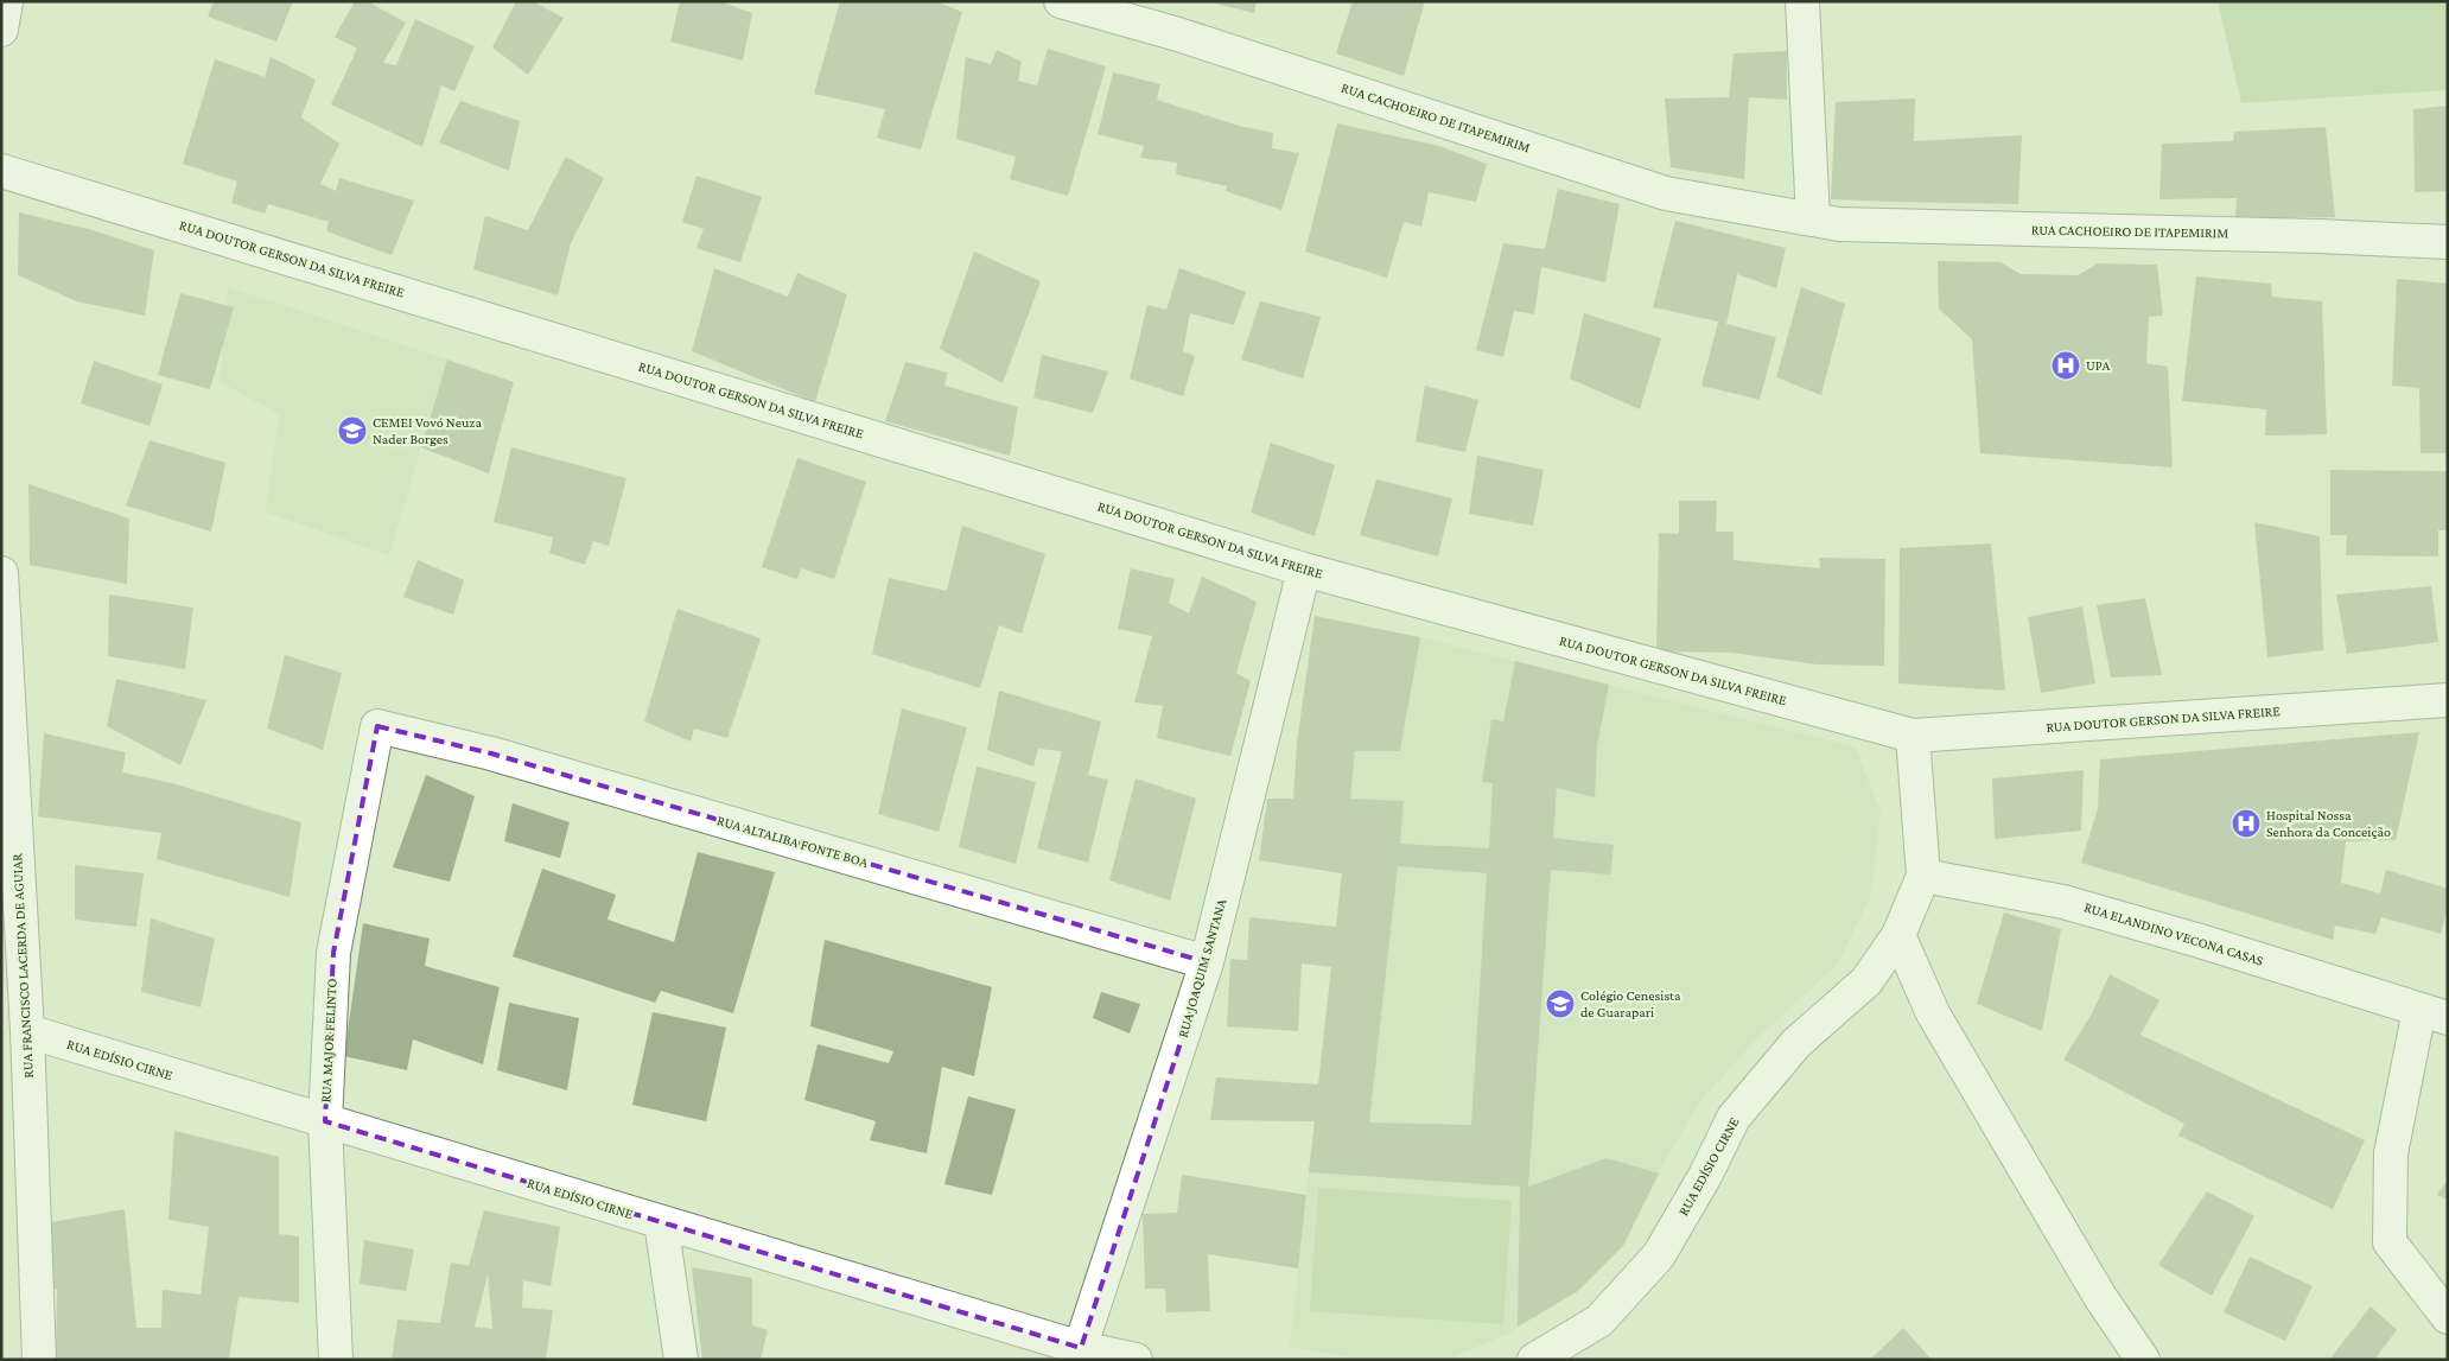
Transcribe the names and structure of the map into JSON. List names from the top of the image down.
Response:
{
  "streets": {
    "street": [
      "RUA CACHOEIRO DE ITAPEMIRIM",
      "RUA DOUTOR GERSON DA SILVA FREIRE",
      "RUA ALTALIBA FONTE BOA",
      "RUA ELANDINO VECONA CASAS",
      "RUA FRANCISCO LACERDA DE AGUIAR",
      "RUA JOAQUIM SANTANA",
      "RUA MAJOR FELINTO",
      "RUA EDÍSIO CIRNE"
    ]
  },
  "crossings": [
    ["RUA DOUTOR GERSON DA SILVA FREIRE", "RUA JOAQUIM SANTANA"],
    ["RUA DOUTOR GERSON DA SILVA FREIRE", "RUA EDÍSIO CIRNE"],
    ["RUA ALTALIBA FONTE BOA", "RUA JOAQUIM SANTANA"],
    ["RUA ALTALIBA FONTE BOA", "RUA MAJOR FELINTO"],
    ["RUA ELANDINO VECONA CASAS", "RUA EDÍSIO CIRNE"],
    ["RUA FRANCISCO LACERDA DE AGUIAR", "RUA EDÍSIO CIRNE"],
    ["RUA JOAQUIM SANTANA", "RUA EDÍSIO CIRNE"],
    ["RUA MAJOR FELINTO", "RUA EDÍSIO CIRNE"]
  ],
  "places": {
    "hospital": ["UPA", "Hospital Nossa Senhora da Conceição"],
    "school or university": ["CEMEI Vovó Neuza Nader Borges", "Colégio Cenesista de Guarapari"]
  }
}
